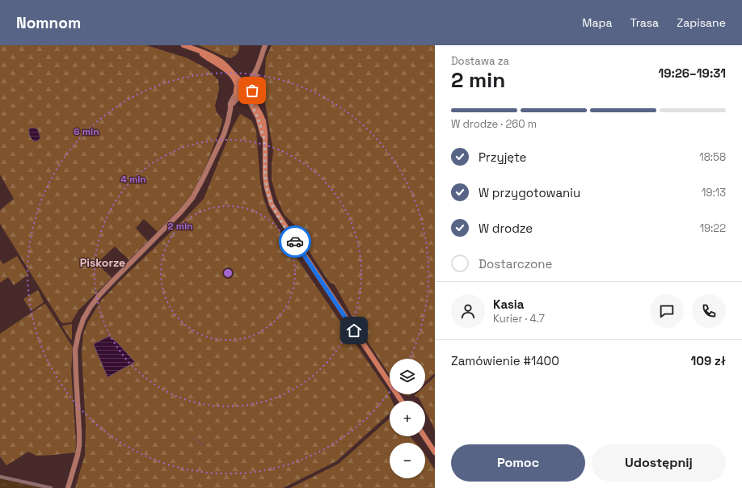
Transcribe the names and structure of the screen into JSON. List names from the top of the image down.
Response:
{
  "districts": ["Piskorze"],
  "page": {
    "header": "Nomnom",
    "nav": ["Mapa", "Trasa", "Zapisane"],
    "heading": ["2 min", "Dostawa za", "19:26–19:31"],
    "panel": [
      "Kasia",
      "Kurier · 4.7",
      "Zamówienie #1400",
      "109 zł"
    ],
    "bar": "W drodze · 260 m",
    "list": [
      ["Przyjęte", "18:58"],
      ["W przygotowaniu", "19:13"],
      ["W drodze", "19:22"],
      "Dostarczone"
    ],
    "map_buttons": ["+", "−"],
    "buttons": ["Pomoc", "Udostępnij"]
  },
  "rings": ["6 min", "4 min", "2 min"]
}
